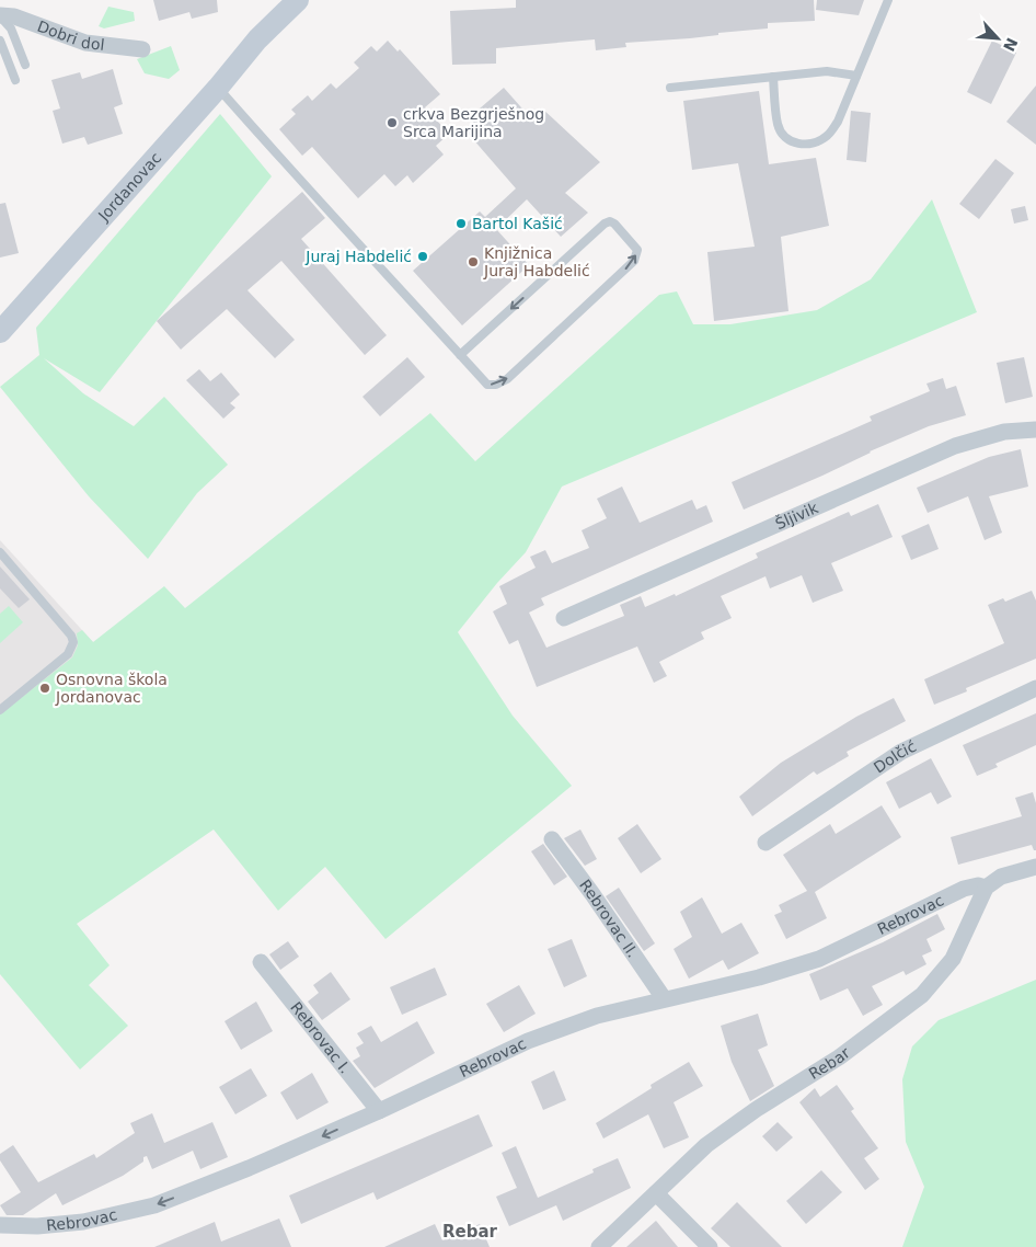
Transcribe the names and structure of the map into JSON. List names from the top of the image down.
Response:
{
  "streets": {
    "main road": ["Jordanovac"],
    "street": [
      "Dobri dol",
      "Šljivik",
      "Dolčić",
      "Rebrovac",
      "Rebrovac II.",
      "Rebrovac I.",
      "Rebar"
    ]
  },
  "crossings": [
    ["Rebrovac", "Rebrovac II."],
    ["Rebrovac", "Rebrovac I."],
    ["Rebrovac", "Rebar"]
  ],
  "one_way": ["Rebrovac"],
  "districts": ["Rebar"],
  "places": [
    "crkva Bezgrješnog Srca Marijina",
    "Bartol Kašić",
    "Juraj Habdelić",
    "Knjižnica Juraj Habdelić",
    "Osnovna škola Jordanovac"
  ],
  "north": "bottom right"
}
